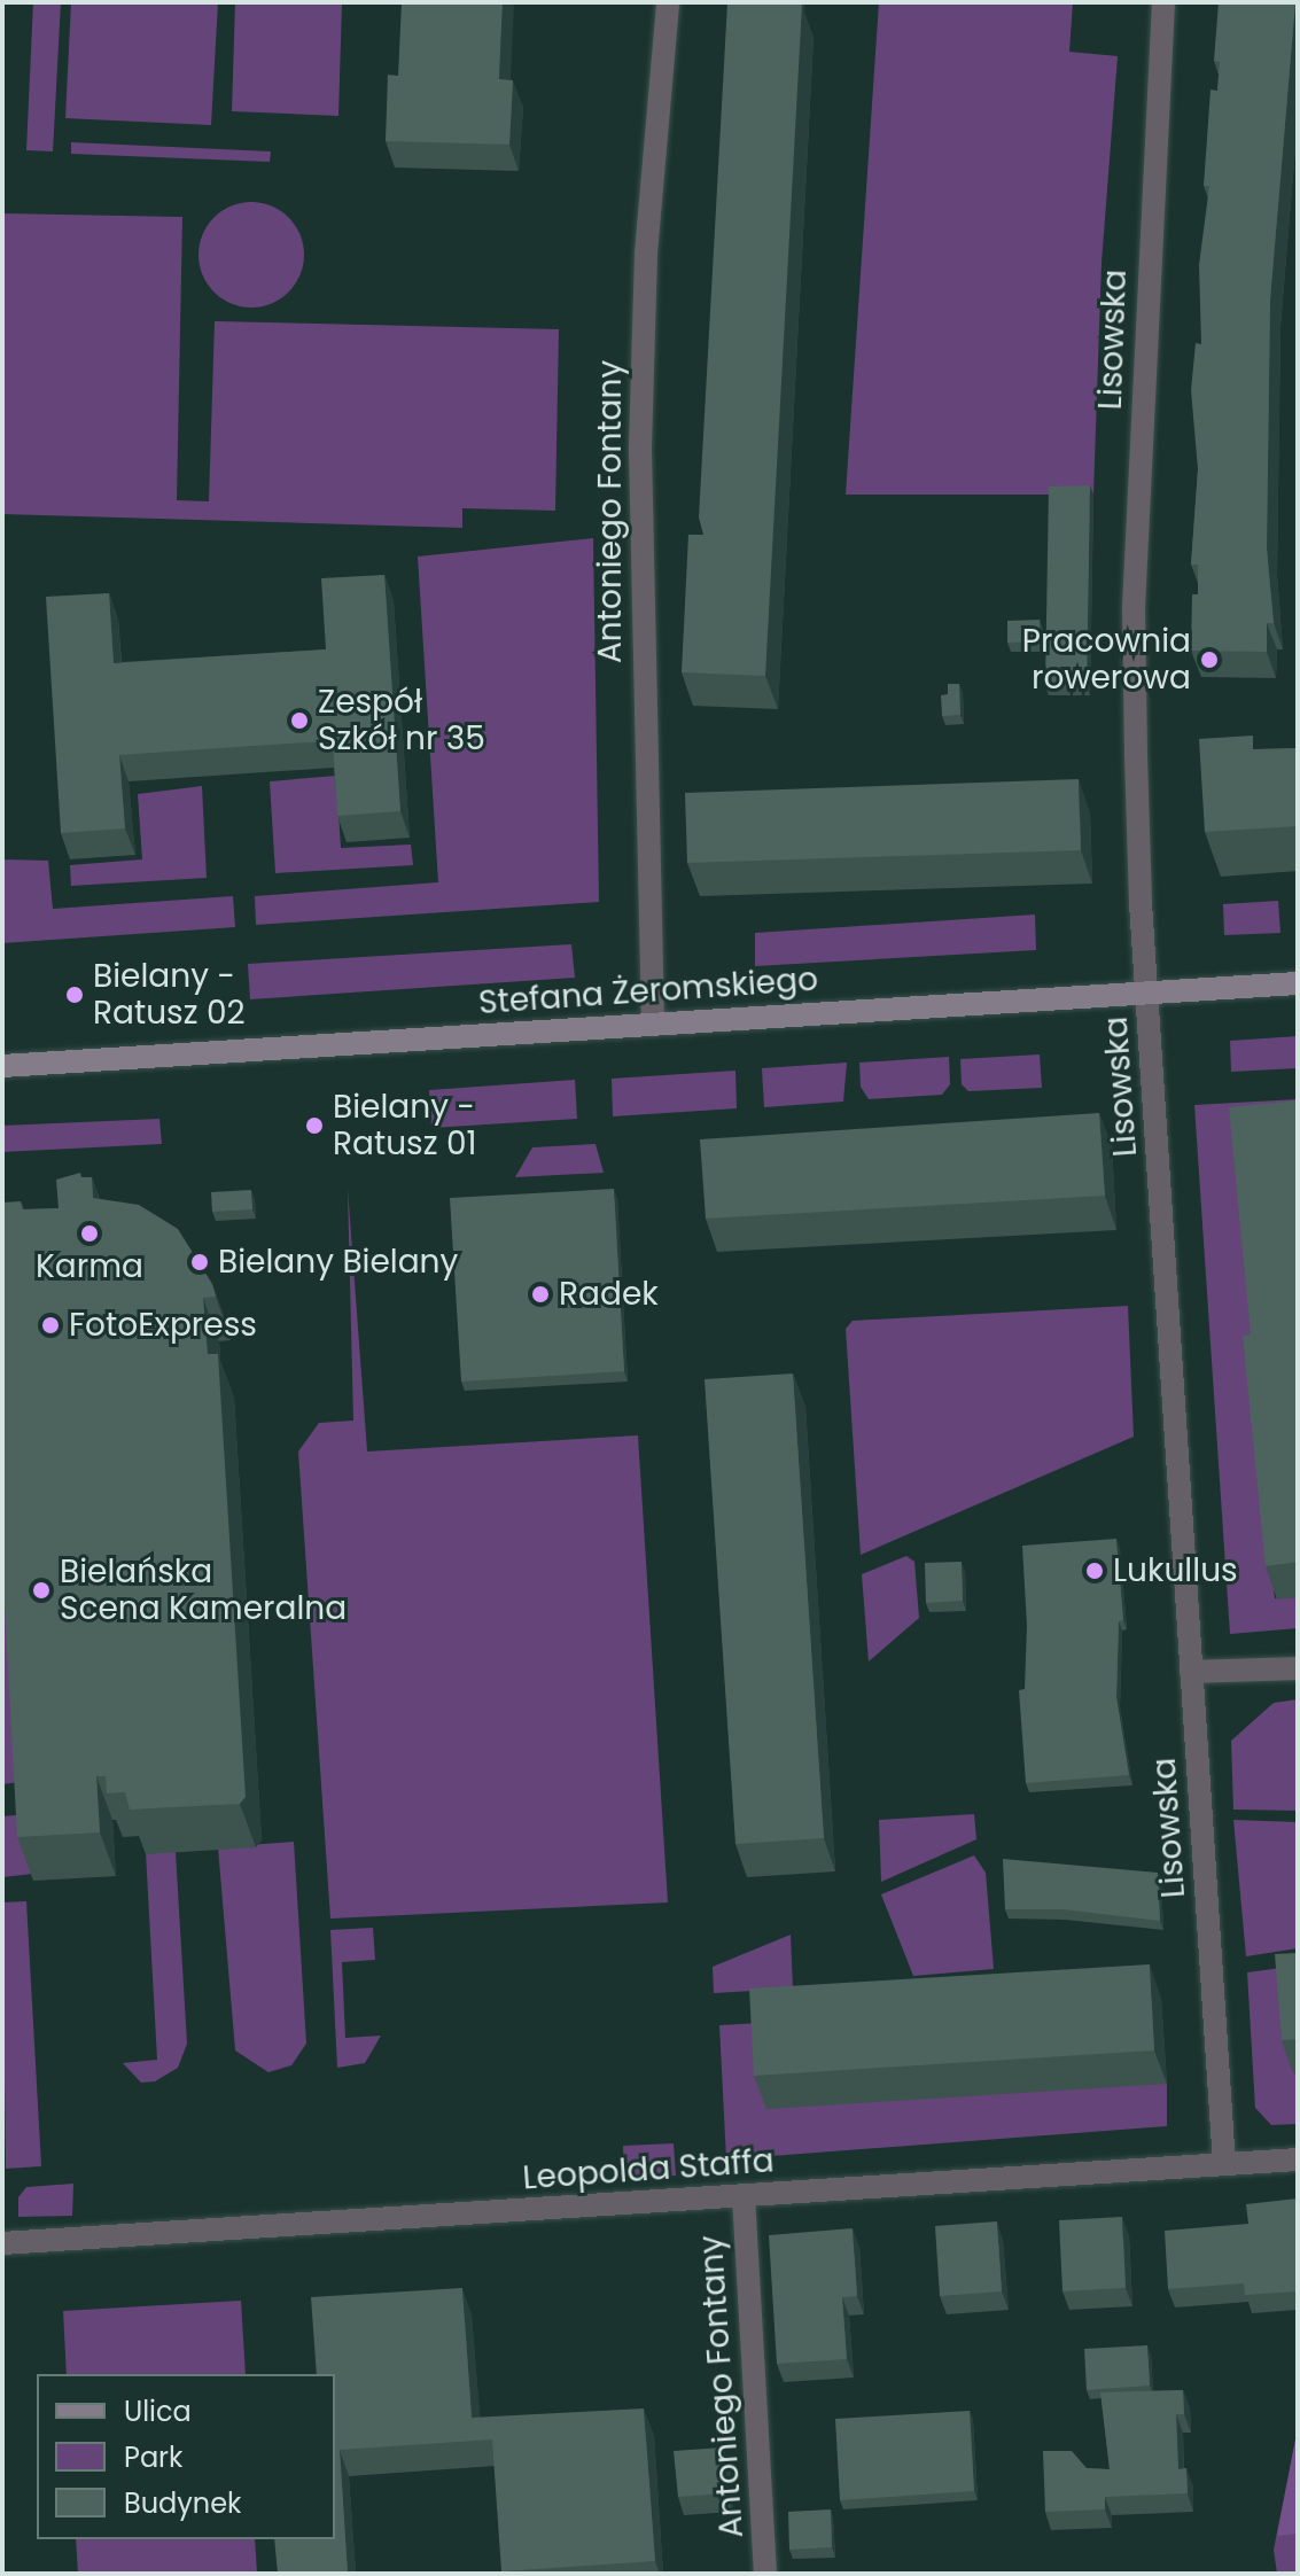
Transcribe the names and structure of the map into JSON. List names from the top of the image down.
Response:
{
  "streets": {
    "main road": ["Stefana Żeromskiego"],
    "street": ["Lisowska", "Antoniego Fontany", "Leopolda Staffa"]
  },
  "crossings": [
    ["Lisowska", "Stefana Żeromskiego"],
    ["Lisowska", "Leopolda Staffa"],
    ["Antoniego Fontany", "Stefana Żeromskiego"],
    ["Antoniego Fontany", "Leopolda Staffa"]
  ],
  "places": [
    "Pracownia rowerowa",
    "Zespół Szkół nr 35",
    "Bielany - Ratusz 02",
    "Bielany - Ratusz 01",
    "Karma",
    "Bielany Bielany",
    "Radek",
    "FotoExpress",
    "Lukullus",
    "Bielańska Scena Kameralna"
  ],
  "legend": ["Ulica", "Park", "Budynek"]
}
